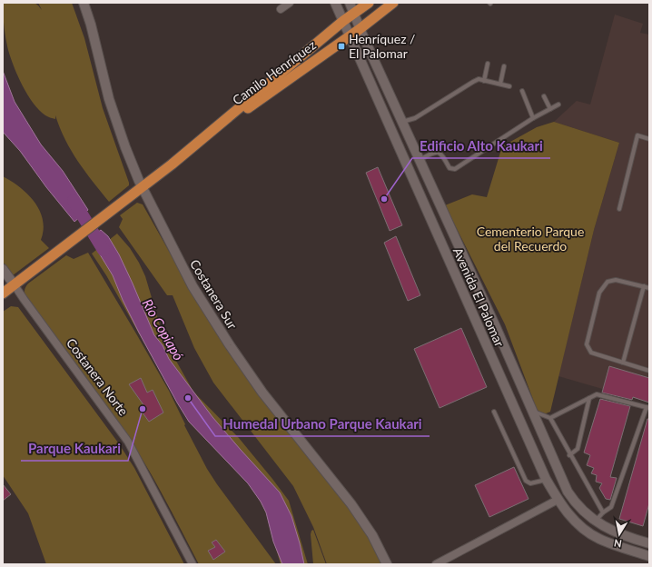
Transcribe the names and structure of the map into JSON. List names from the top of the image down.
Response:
{
  "streets": {
    "main road": ["Camilo Henríquez"],
    "street": ["Costanera Sur", "Avenida El Palomar", "Costanera Norte"]
  },
  "crossings": [
    ["Camilo Henríquez", "Costanera Sur"],
    ["Camilo Henríquez", "Avenida El Palomar"],
    ["Camilo Henríquez", "Costanera Norte"]
  ],
  "water": ["Río Copiapó"],
  "parks": ["Cementerio Parque del Recuerdo"],
  "places": {
    "transit": ["Henríquez / El Palomar"],
    "other": ["Edificio Alto Kaukari", "Humedal Urbano Parque Kaukari", "Parque Kaukari"]
  },
  "north": "bottom"
}
